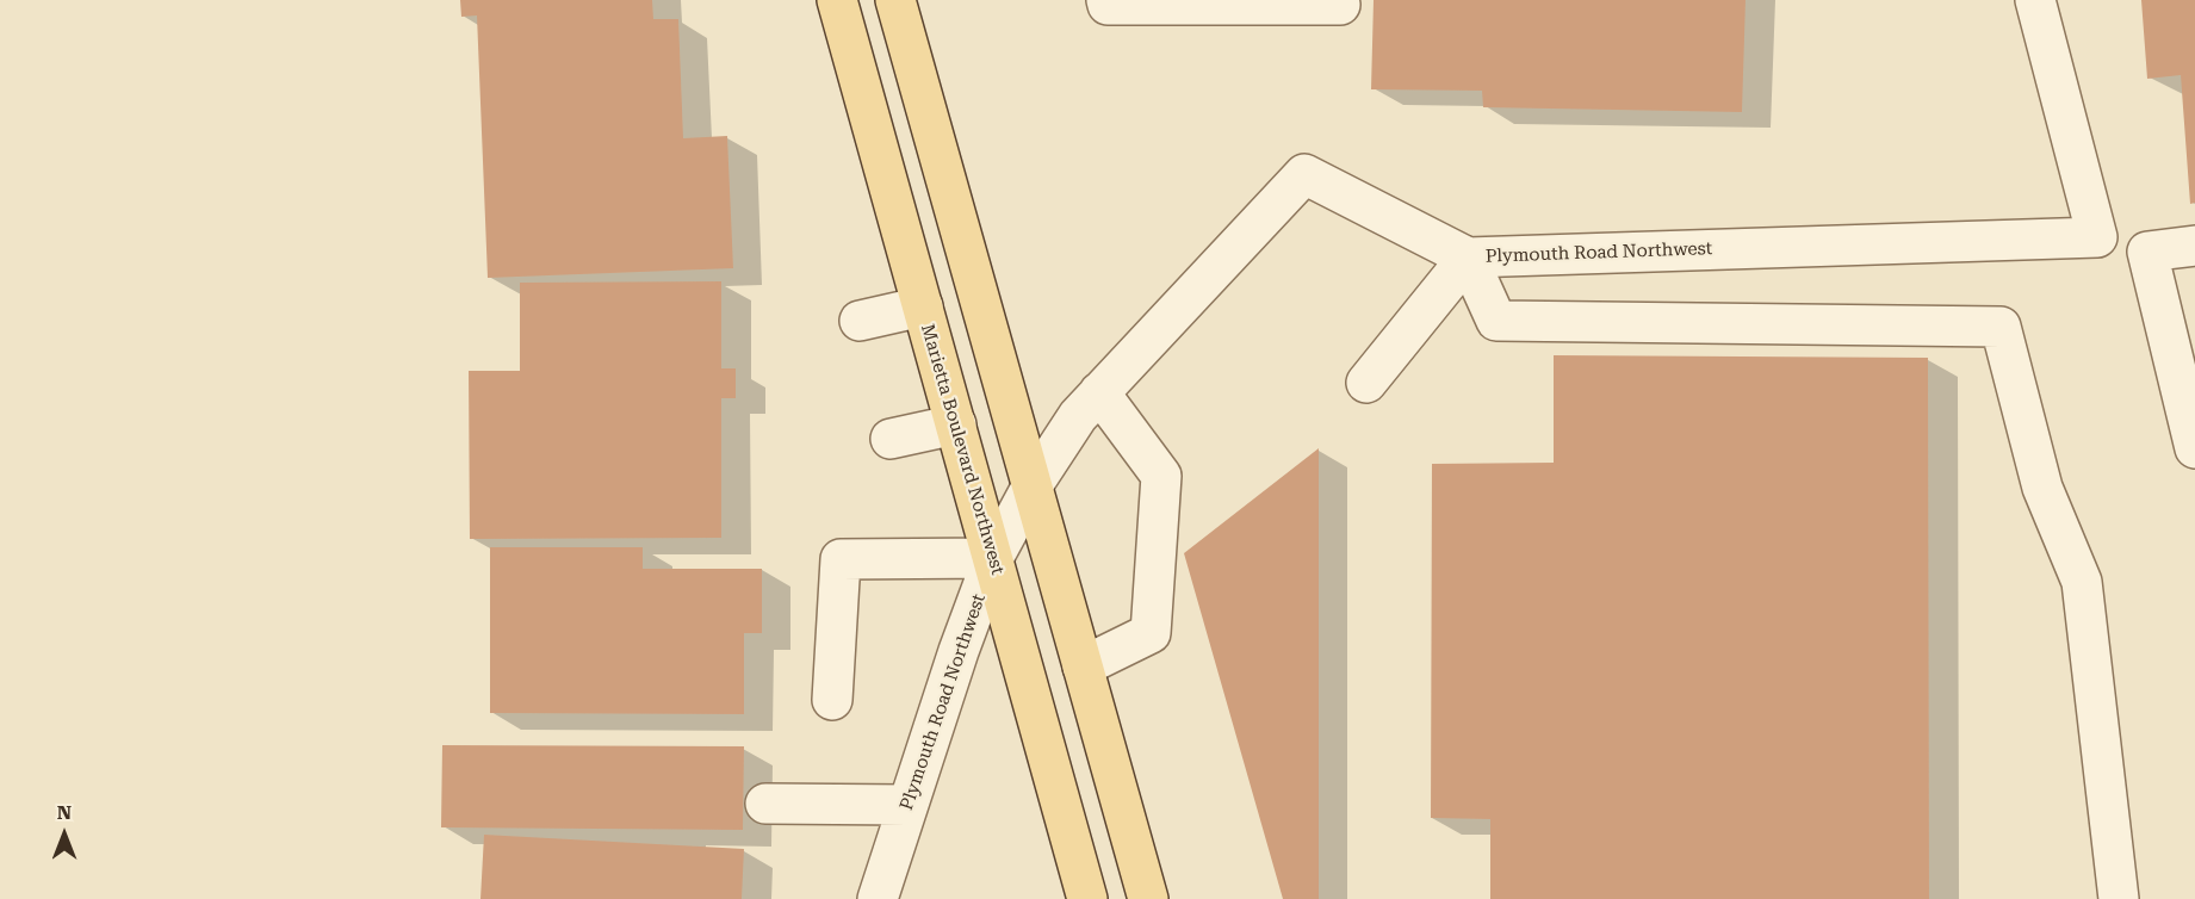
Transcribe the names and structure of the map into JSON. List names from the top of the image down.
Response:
{
  "streets": {
    "main road": ["Marietta Boulevard Northwest"],
    "street": ["Plymouth Road Northwest"]
  },
  "crossings": [
    ["Plymouth Road Northwest", "Marietta Boulevard Northwest"]
  ],
  "north": "top"
}
